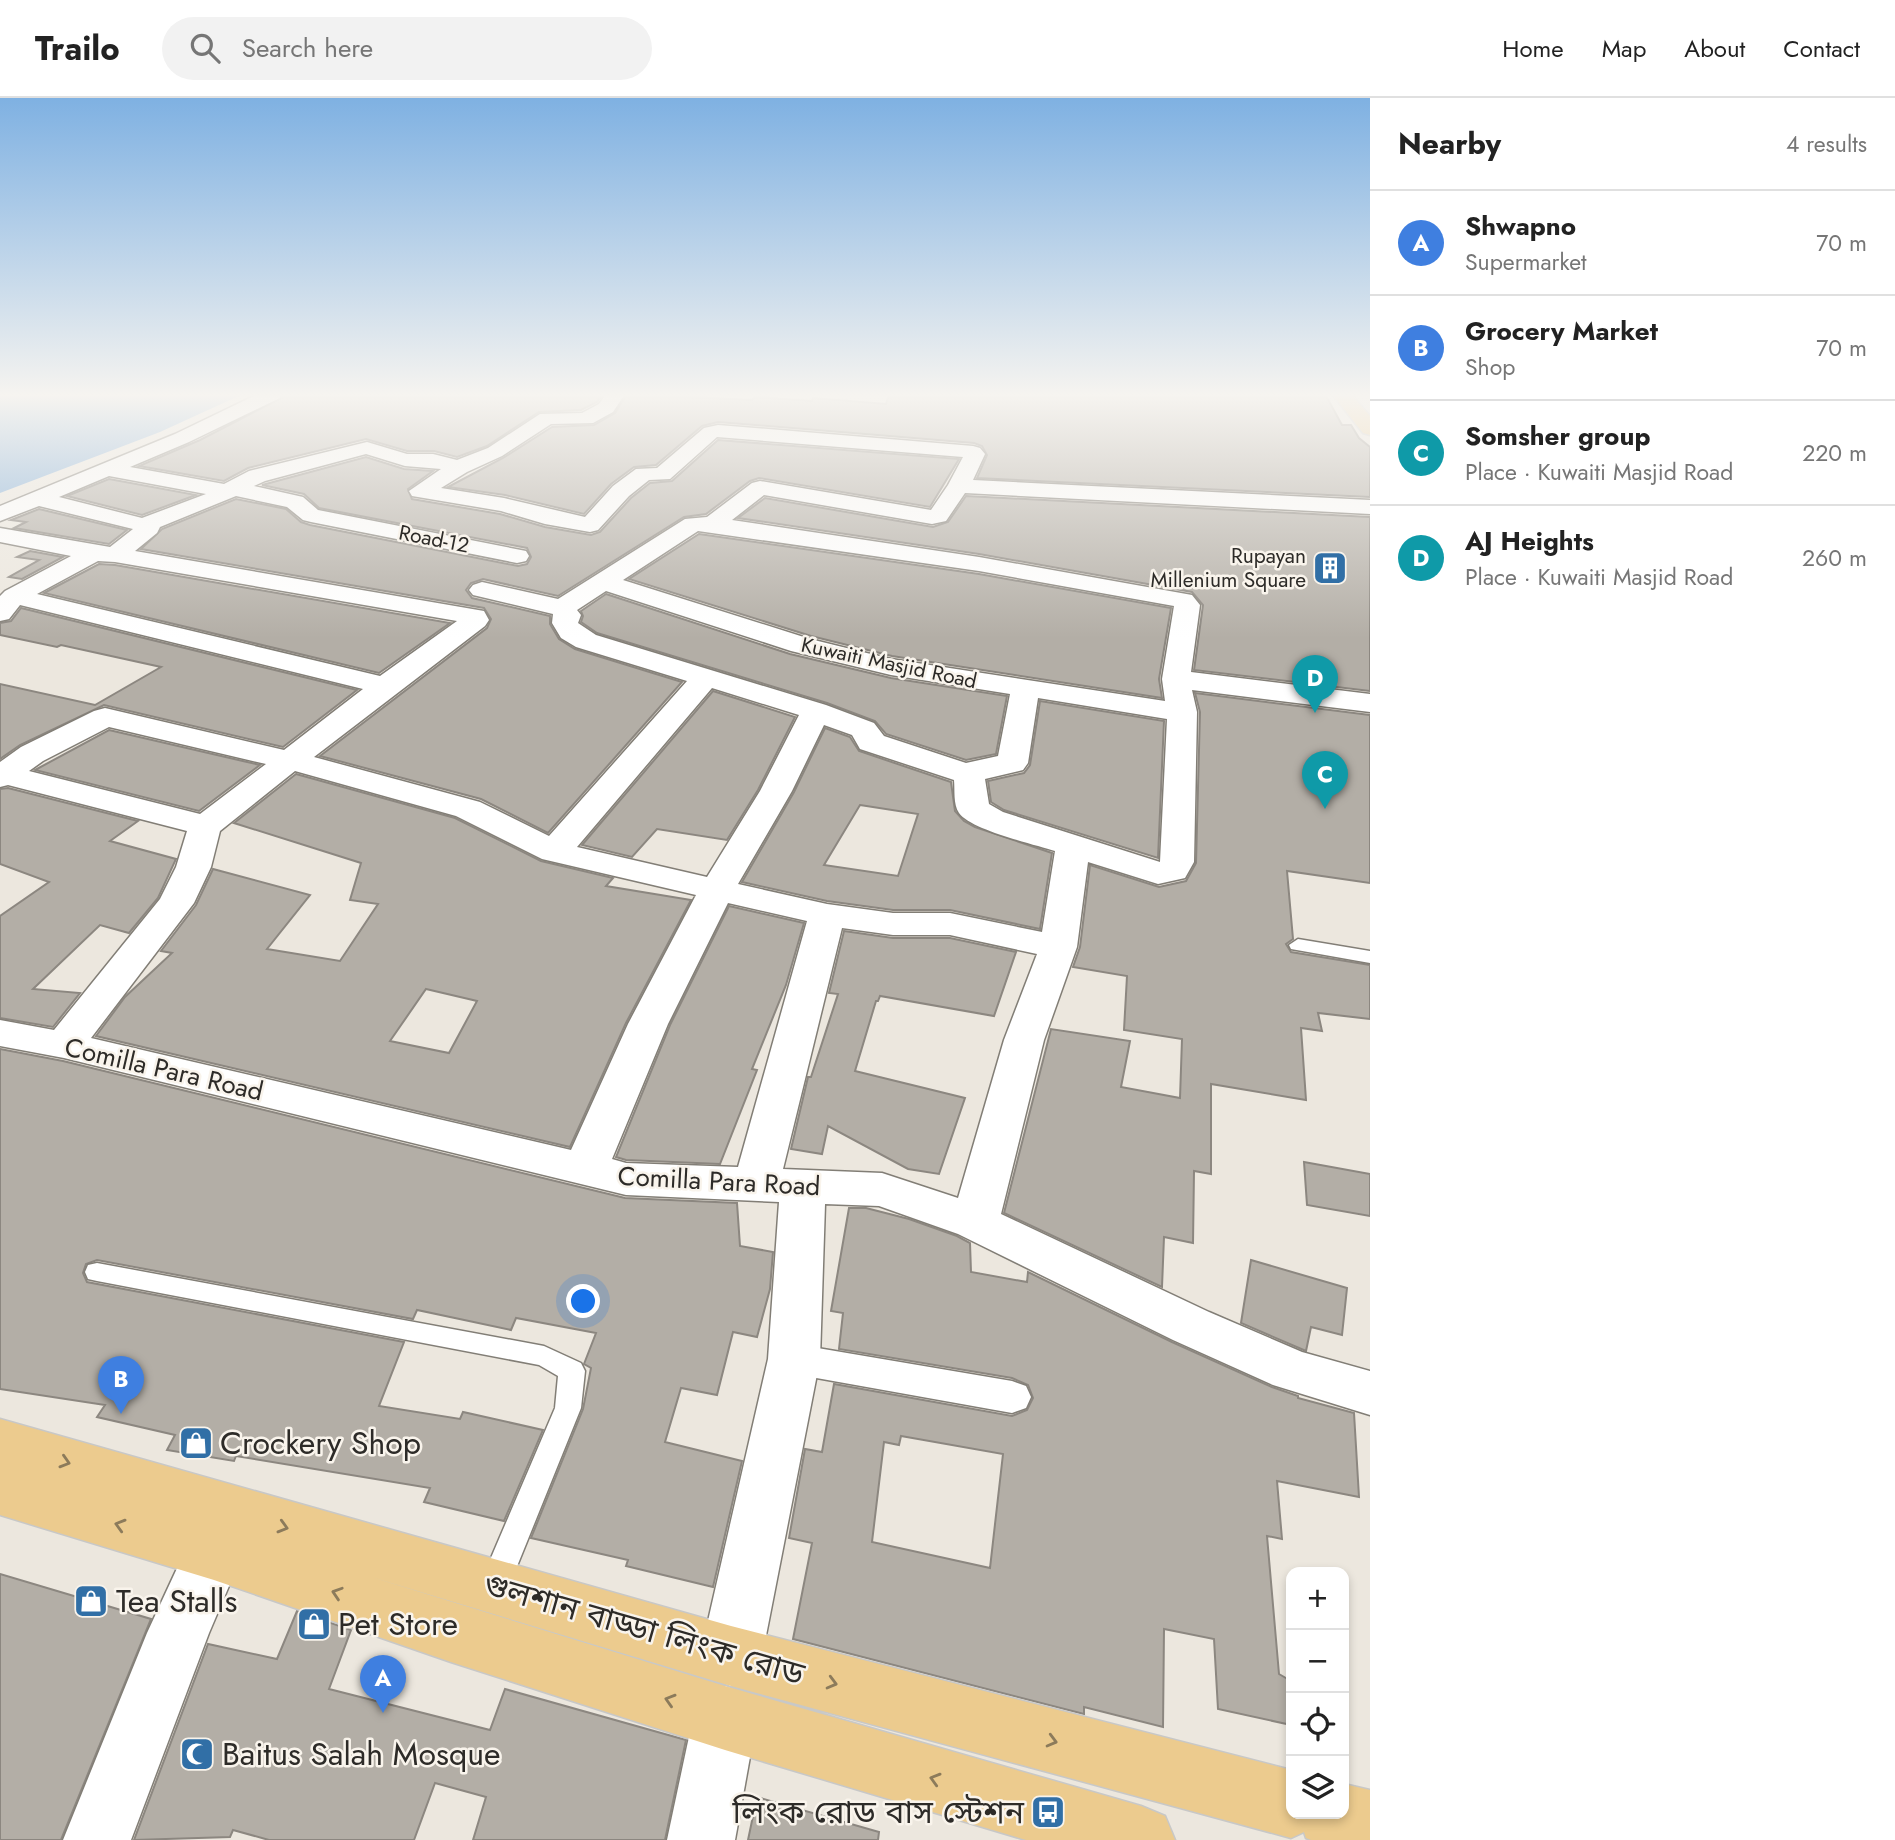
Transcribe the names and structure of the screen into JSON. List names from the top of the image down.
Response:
{
  "streets": {
    "main road": ["গুলশান বাড্ডা লিংক রোড"],
    "street": ["Road-12", "Kuwaiti Masjid Road", "Comilla Para Road"]
  },
  "places": {
    "building": ["Rupayan Millenium Square"],
    "shop": ["Crockery Shop", "Tea Stalls", "Pet Store"],
    "mosque": ["Baitus Salah Mosque"],
    "bus stop": ["লিংক রোড বাস স্টেশন"]
  },
  "page": {
    "header": "Trailo",
    "search": "Search here",
    "nav": [
      "Home",
      "Map",
      "About",
      "Contact"
    ],
    "heading": ["Nearby", "4 results"],
    "list": [
      {
        "mark": "A",
        "name": "Shwapno",
        "note": "Supermarket",
        "value": "70 m"
      },
      {
        "mark": "B",
        "name": "Grocery Market",
        "note": "Shop",
        "value": "70 m"
      },
      {
        "mark": "C",
        "name": "Somsher group",
        "note": "Place · Kuwaiti Masjid Road",
        "value": "220 m"
      },
      {
        "mark": "D",
        "name": "AJ Heights",
        "note": "Place · Kuwaiti Masjid Road",
        "value": "260 m"
      }
    ],
    "pins": [
      "D",
      "C",
      "B",
      "A"
    ],
    "map_buttons": ["+", "−"]
  }
}
